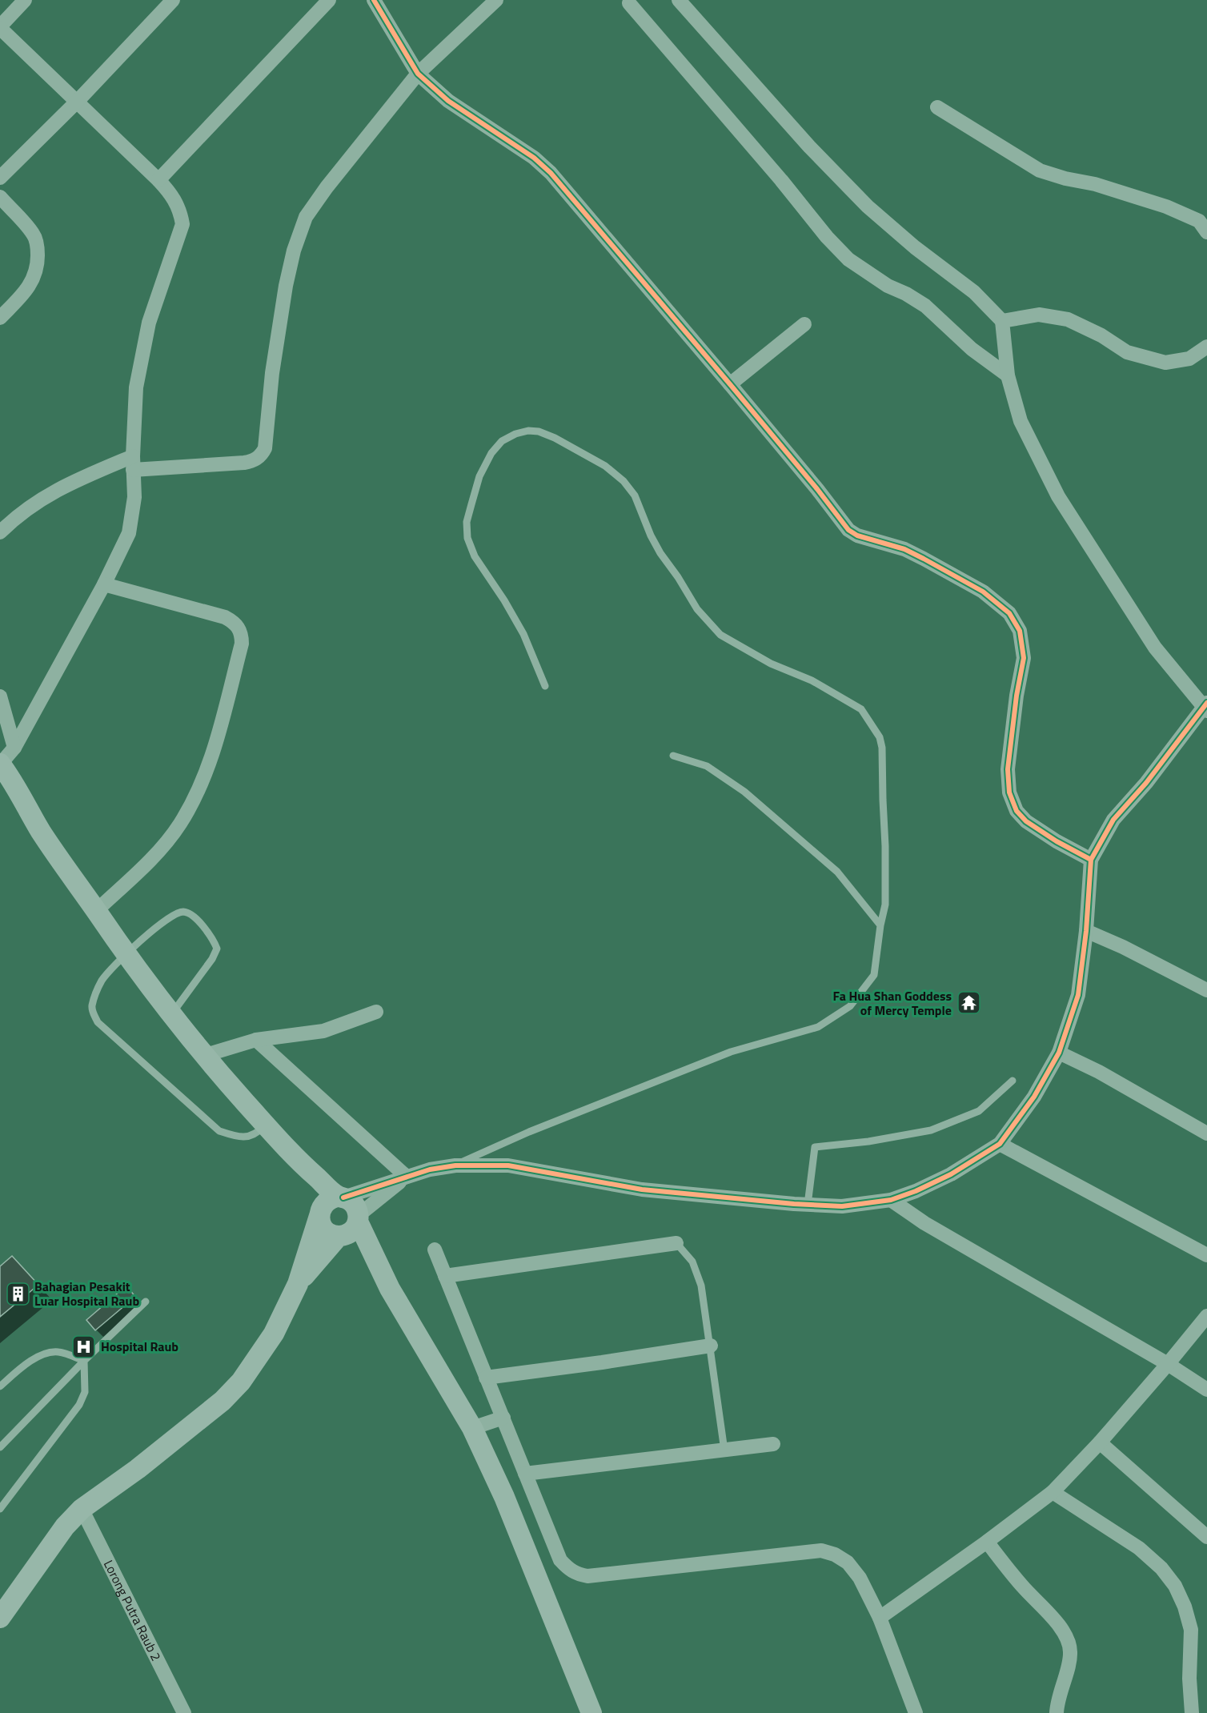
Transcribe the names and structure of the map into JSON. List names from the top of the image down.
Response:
{
  "streets": {
    "street": ["Lorong Putra Raub 2"]
  },
  "places": {
    "temple": ["Fa Hua Shan Goddess of Mercy Temple"],
    "building": ["Bahagian Pesakit Luar Hospital Raub"],
    "hospital": ["Hospital Raub"]
  }
}
